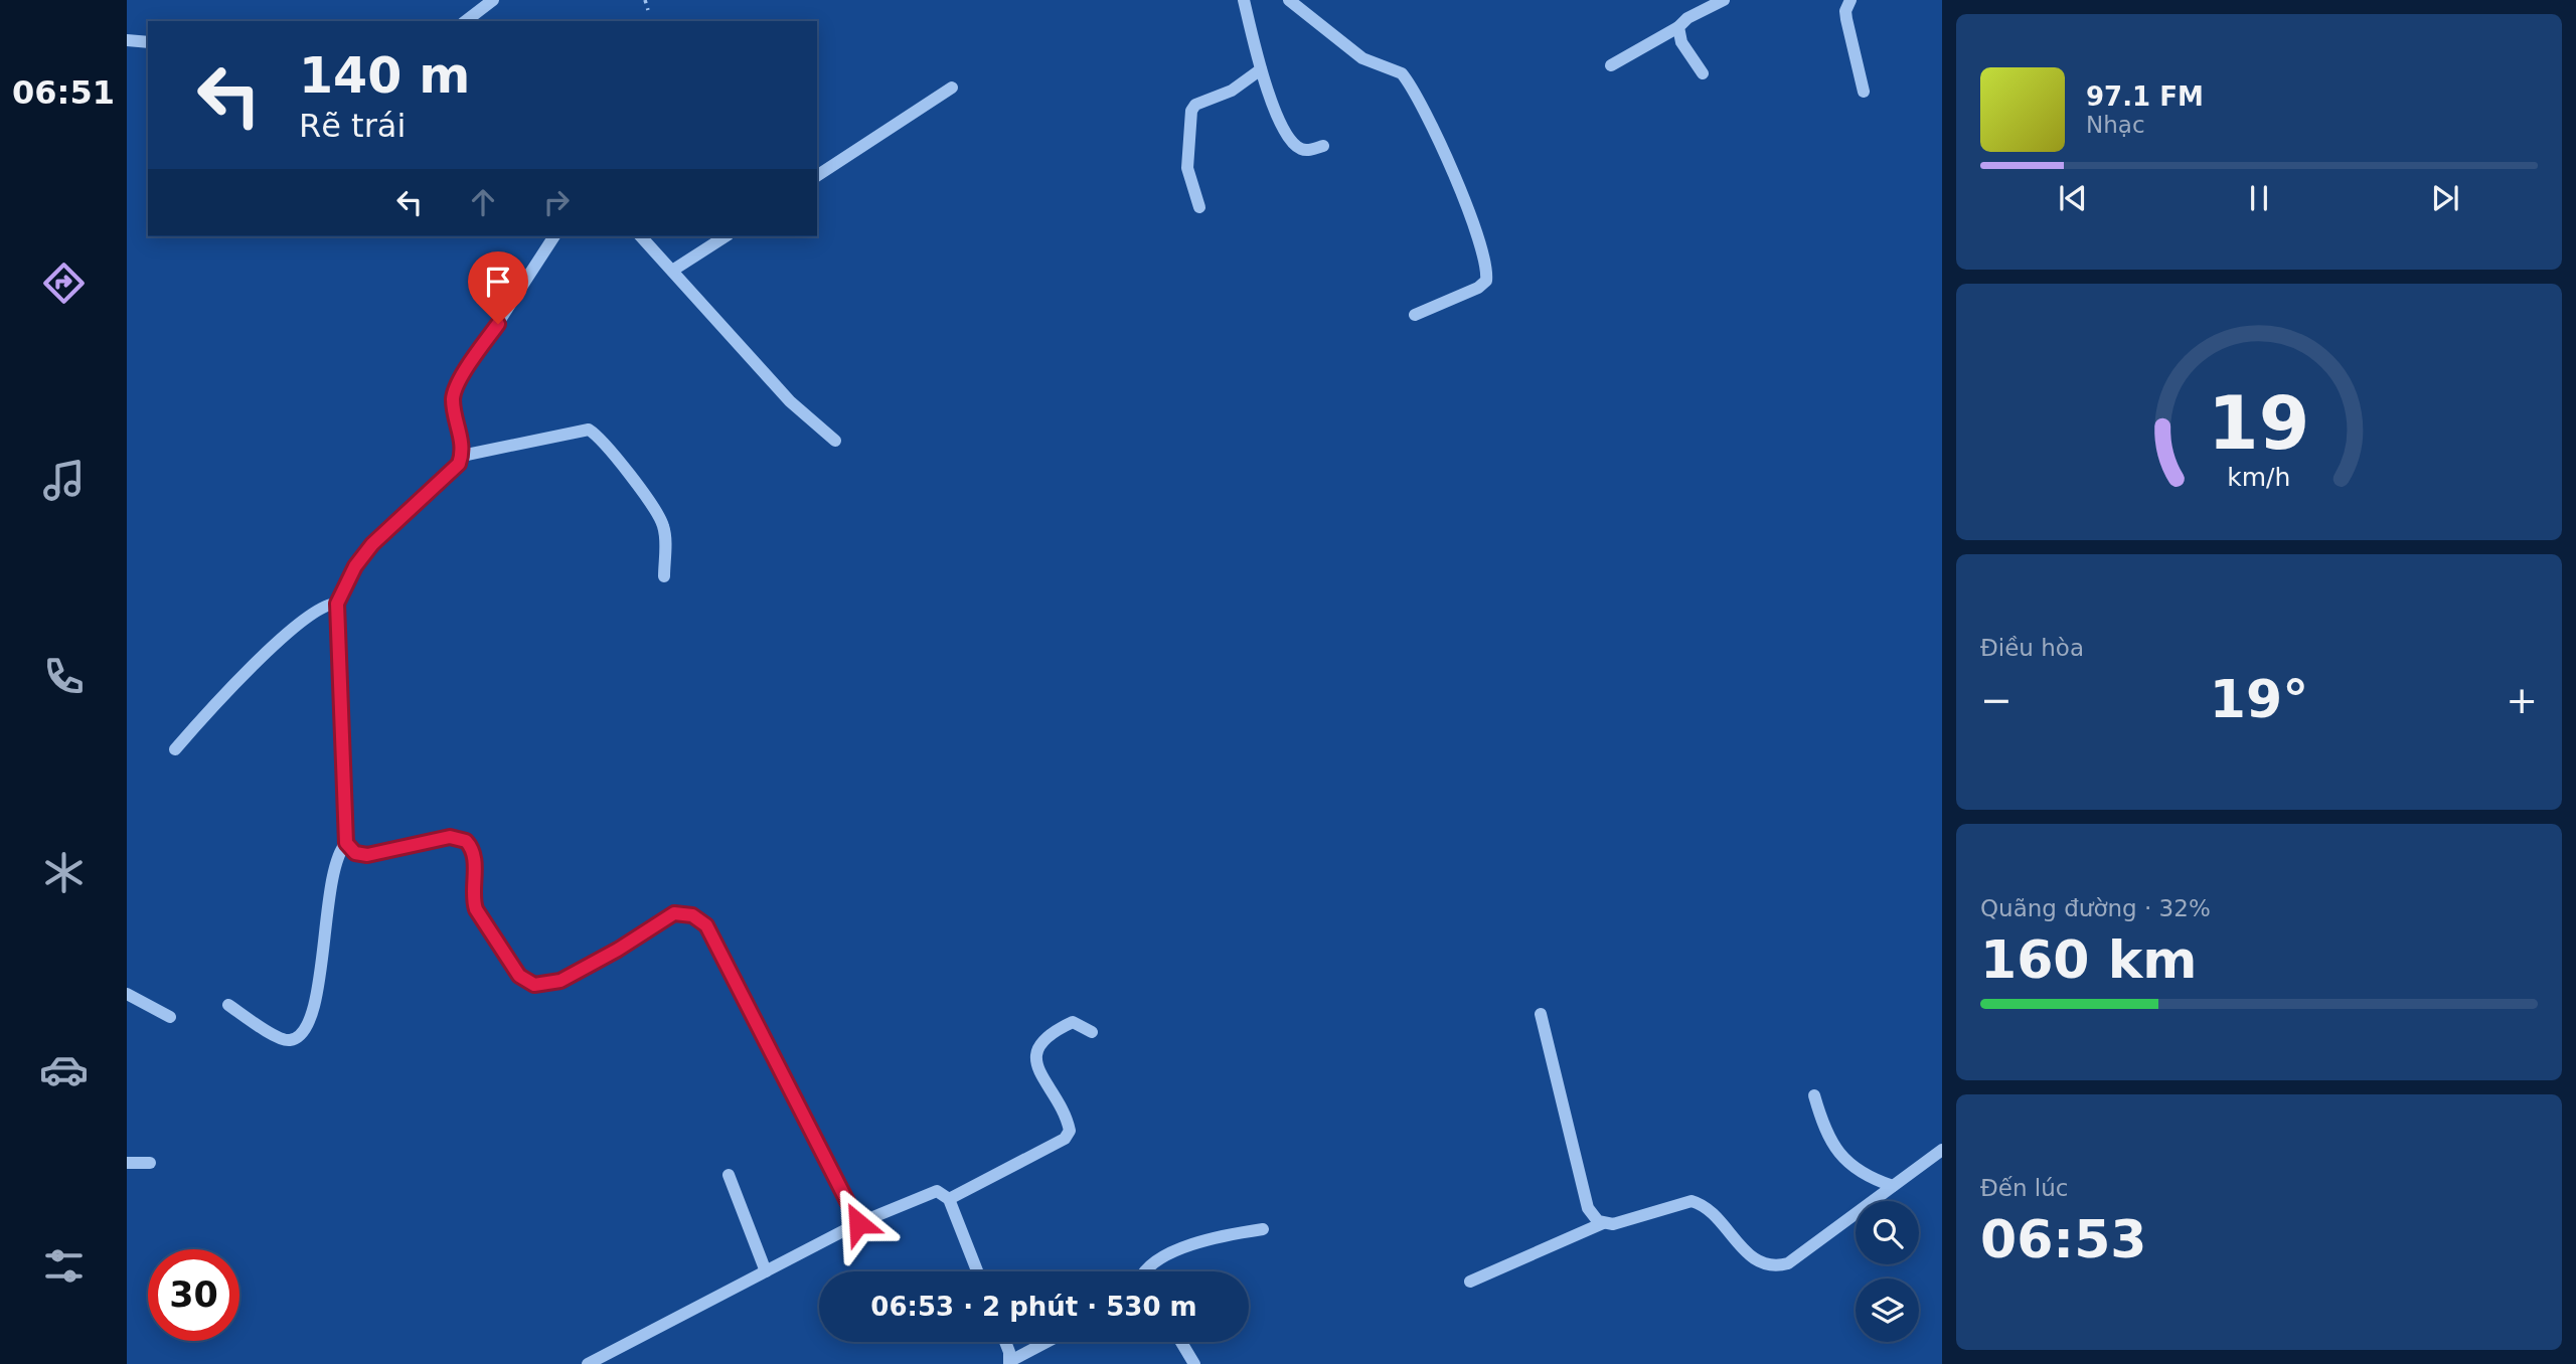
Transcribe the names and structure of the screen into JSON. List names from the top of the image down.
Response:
{
  "page": {
    "tabs": "06:51",
    "turn": ["140 m", "Rẽ trái"],
    "song": ["97.1 FM", "Nhạc"],
    "tile": [
      "Điều hòa",
      ["Quãng đường · 32%", "160 km"],
      ["Đến lúc", "06:53"]
    ],
    "heat": ["−", "19°", "+"],
    "limit": "30",
    "trip": "06:53 · 2 phút · 530 m",
    "gauge": ["19", "km/h"]
  }
}
